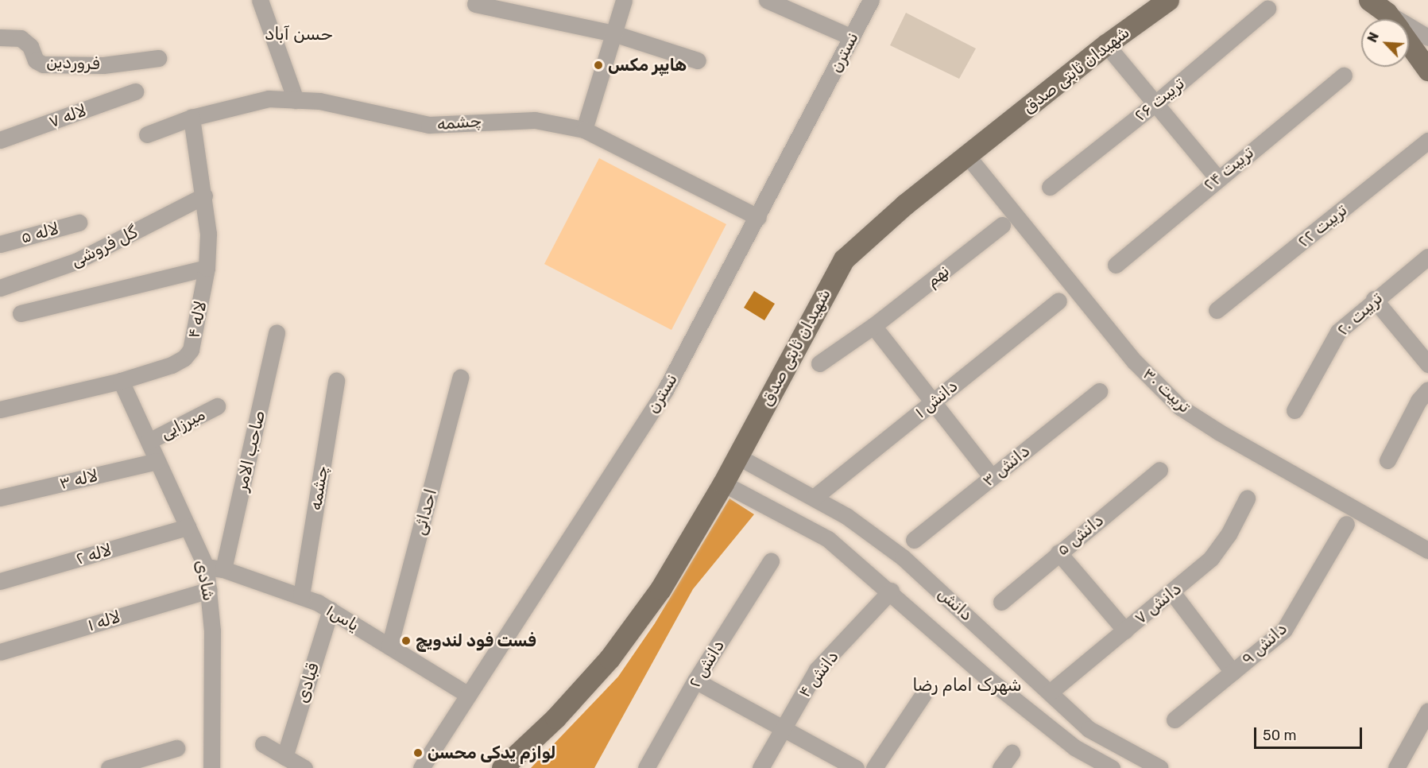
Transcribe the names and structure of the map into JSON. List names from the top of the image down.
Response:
{
  "streets": {
    "main road": ["شهیدان ثابتی صدق"],
    "street": [
      "نسترن",
      "فروردین",
      "تربیت ۲۶",
      "لاله ۷",
      "چشمه",
      "تربیت ۲۴",
      "تربیت ۲۲",
      "لاله ۵",
      "گل فروشی",
      "نهم",
      "تربیت ۲۰",
      "لاله ۴",
      "تربیت ۳۰",
      "دانش ۱",
      "میرزایی",
      "صاحب الامر",
      "دانش ۳",
      "لاله ۳",
      "احداثی",
      "دانش ۵",
      "لاله ۲",
      "شادی",
      "دانش ۷",
      "دانش",
      "یاس۱",
      "لاله ۱",
      "دانش ۹",
      "دانش ۲",
      "دانش ۴",
      "قبادی"
    ]
  },
  "crossings": [
    ["نسترن", "چشمه"],
    ["نسترن", "یاس۱"],
    ["شهیدان ثابتی صدق", "تربیت ۳۰"],
    ["شهیدان ثابتی صدق", "دانش"],
    ["چشمه", "لاله ۴"],
    ["چشمه", "یاس۱"],
    ["گل فروشی", "لاله ۴"],
    ["لاله ۴", "شادی"],
    ["دانش ۱", "دانش"],
    ["میرزایی", "شادی"],
    ["صاحب الامر", "یاس۱"],
    ["لاله ۳", "شادی"],
    ["احداثی", "یاس۱"],
    ["لاله ۲", "شادی"],
    ["شادی", "یاس۱"],
    ["شادی", "لاله ۱"],
    ["دانش ۷", "دانش"],
    ["دانش", "دانش ۴"],
    ["یاس۱", "قبادی"]
  ],
  "districts": ["حسن آباد", "شهرک امام رضا"],
  "places": ["هایپر مکس", "فست فود لندویچ", "لوازم یدکی محسن"],
  "scale_bar": "50 m",
  "north": "top left"
}
